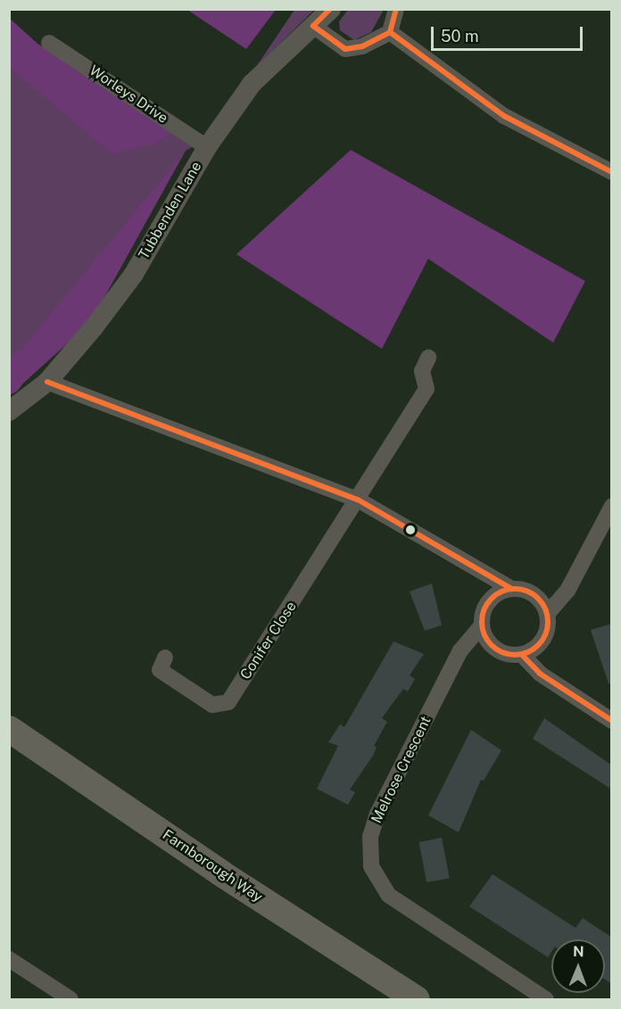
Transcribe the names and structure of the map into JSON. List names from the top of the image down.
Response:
{
  "streets": {
    "highway": ["Farnborough Way"],
    "street": [
      "Worleys Drive",
      "Tubbenden Lane",
      "Conifer Close",
      "Melrose Crescent"
    ]
  },
  "crossings": [
    ["Worleys Drive", "Tubbenden Lane"]
  ],
  "scale_bar": "50 m",
  "north": "top"
}
